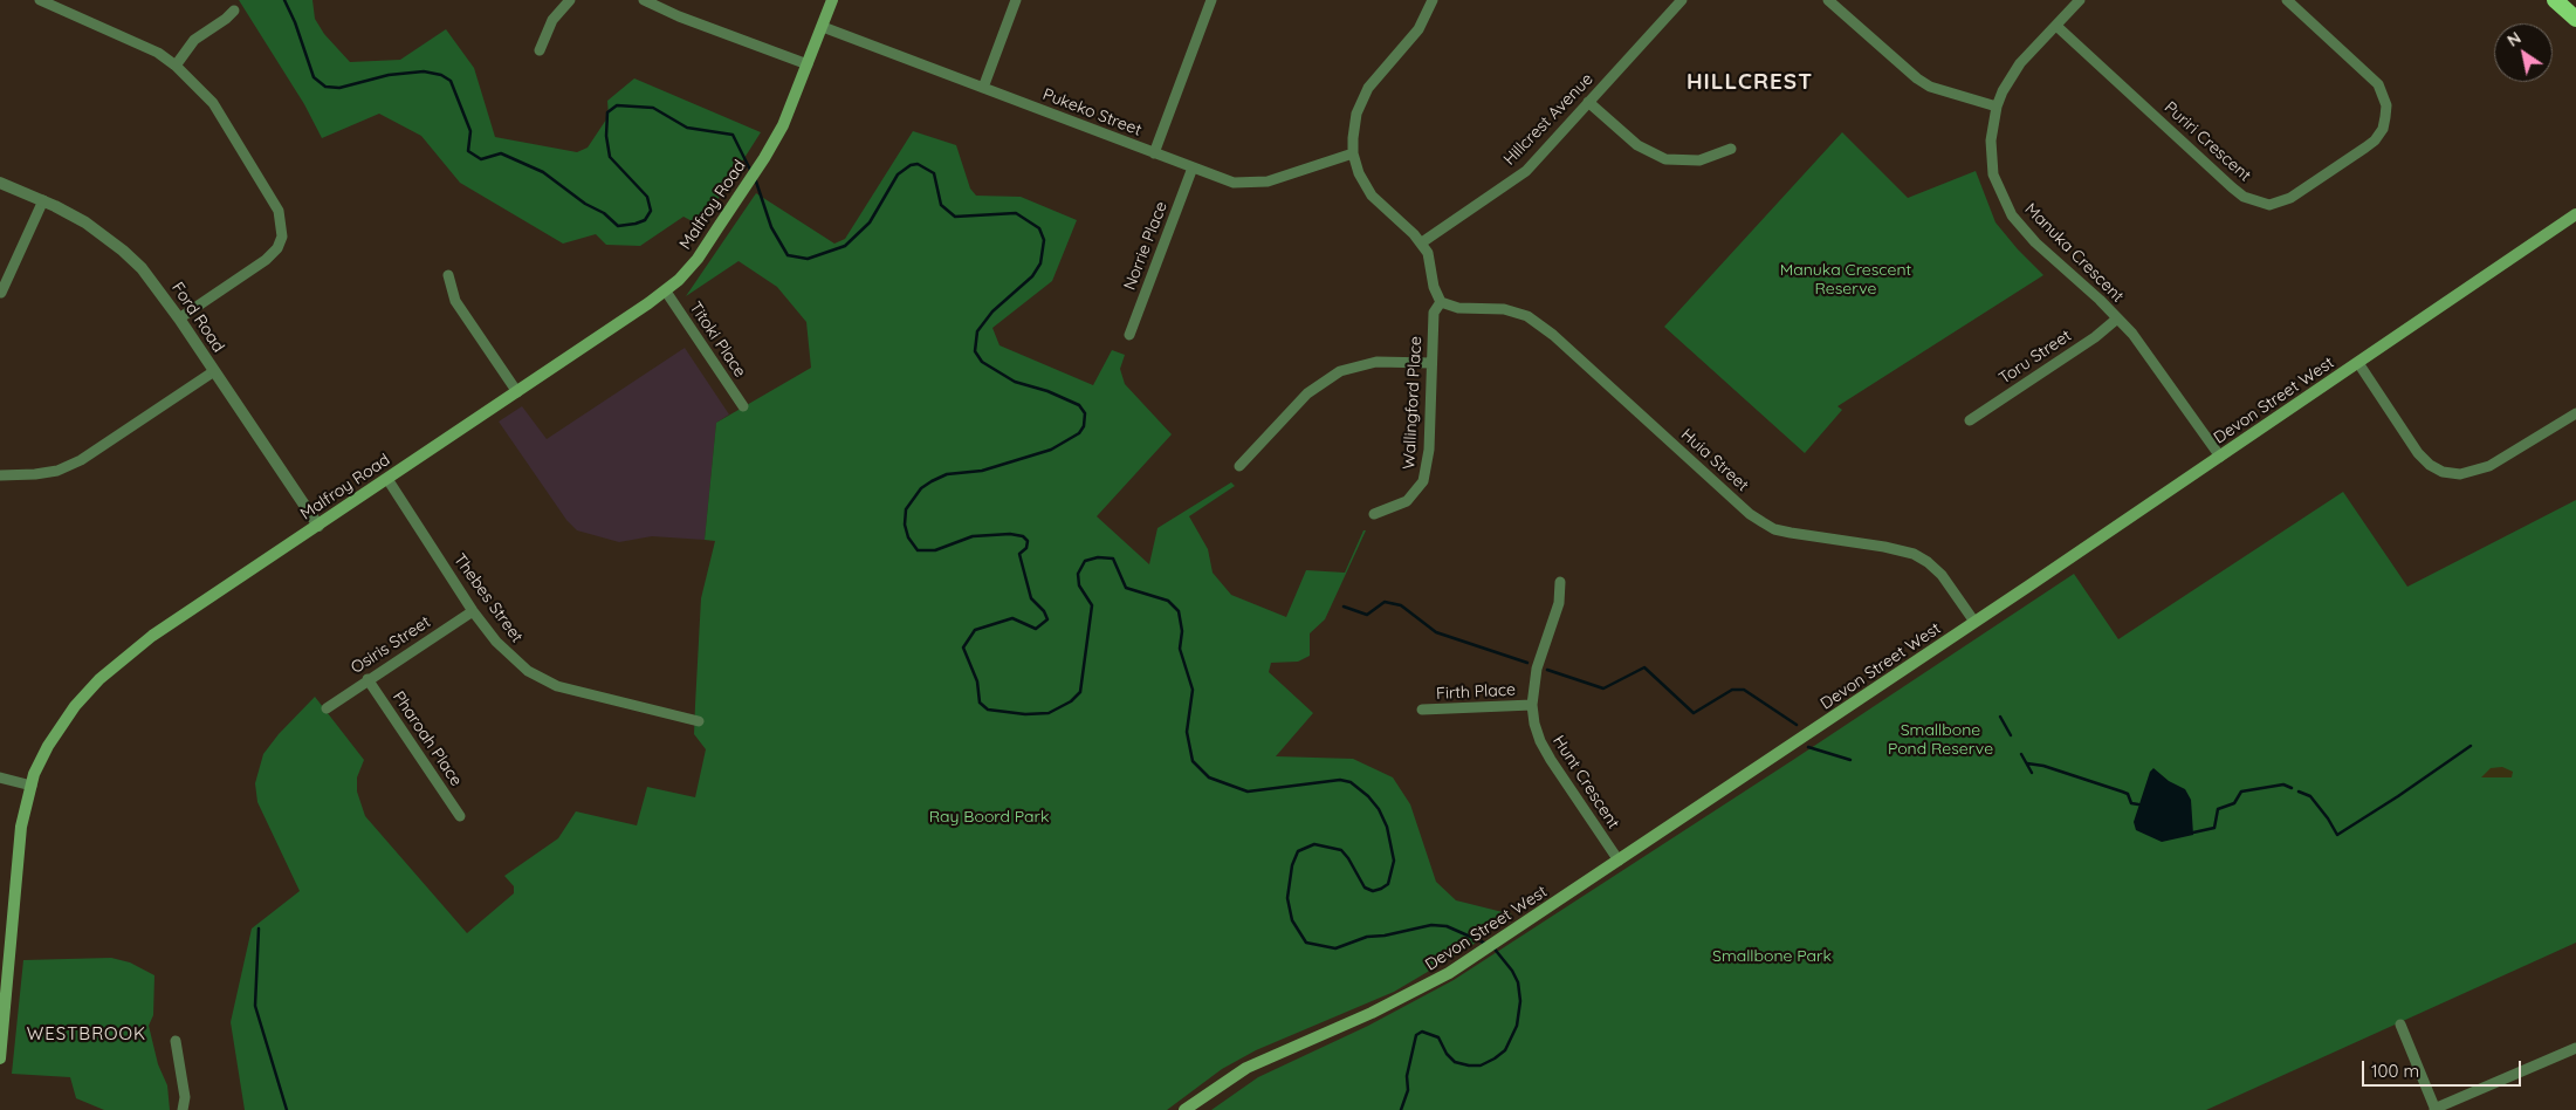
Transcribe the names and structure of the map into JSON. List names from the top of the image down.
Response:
{
  "streets": {
    "main road": ["Malfroy Road", "Devon Street West"],
    "street": [
      "Pukeko Street",
      "Hillcrest Avenue",
      "Puriri Crescent",
      "Norrie Place",
      "Manuka Crescent",
      "Ford Road",
      "Titoki Place",
      "Toru Street",
      "Wallingford Place",
      "Huia Street",
      "Thebes Street",
      "Osiris Street",
      "Firth Place",
      "Pharoah Place",
      "Hunt Crescent"
    ]
  },
  "crossings": [
    ["Pukeko Street", "Malfroy Road"],
    ["Pukeko Street", "Norrie Place"],
    ["Puriri Crescent", "Manuka Crescent"],
    ["Malfroy Road", "Ford Road"],
    ["Malfroy Road", "Titoki Place"],
    ["Malfroy Road", "Thebes Street"],
    ["Manuka Crescent", "Toru Street"],
    ["Manuka Crescent", "Devon Street West"],
    ["Devon Street West", "Huia Street"],
    ["Devon Street West", "Hunt Crescent"],
    ["Wallingford Place", "Huia Street"],
    ["Thebes Street", "Osiris Street"],
    ["Osiris Street", "Pharoah Place"],
    ["Firth Place", "Hunt Crescent"]
  ],
  "districts": ["HILLCREST", "WESTBROOK"],
  "parks": [
    "Manuka Crescent Reserve",
    "Smallbone Pond Reserve",
    "Ray Boord Park",
    "Smallbone Park"
  ],
  "scale_bar": "100 m",
  "north": "top left"
}
